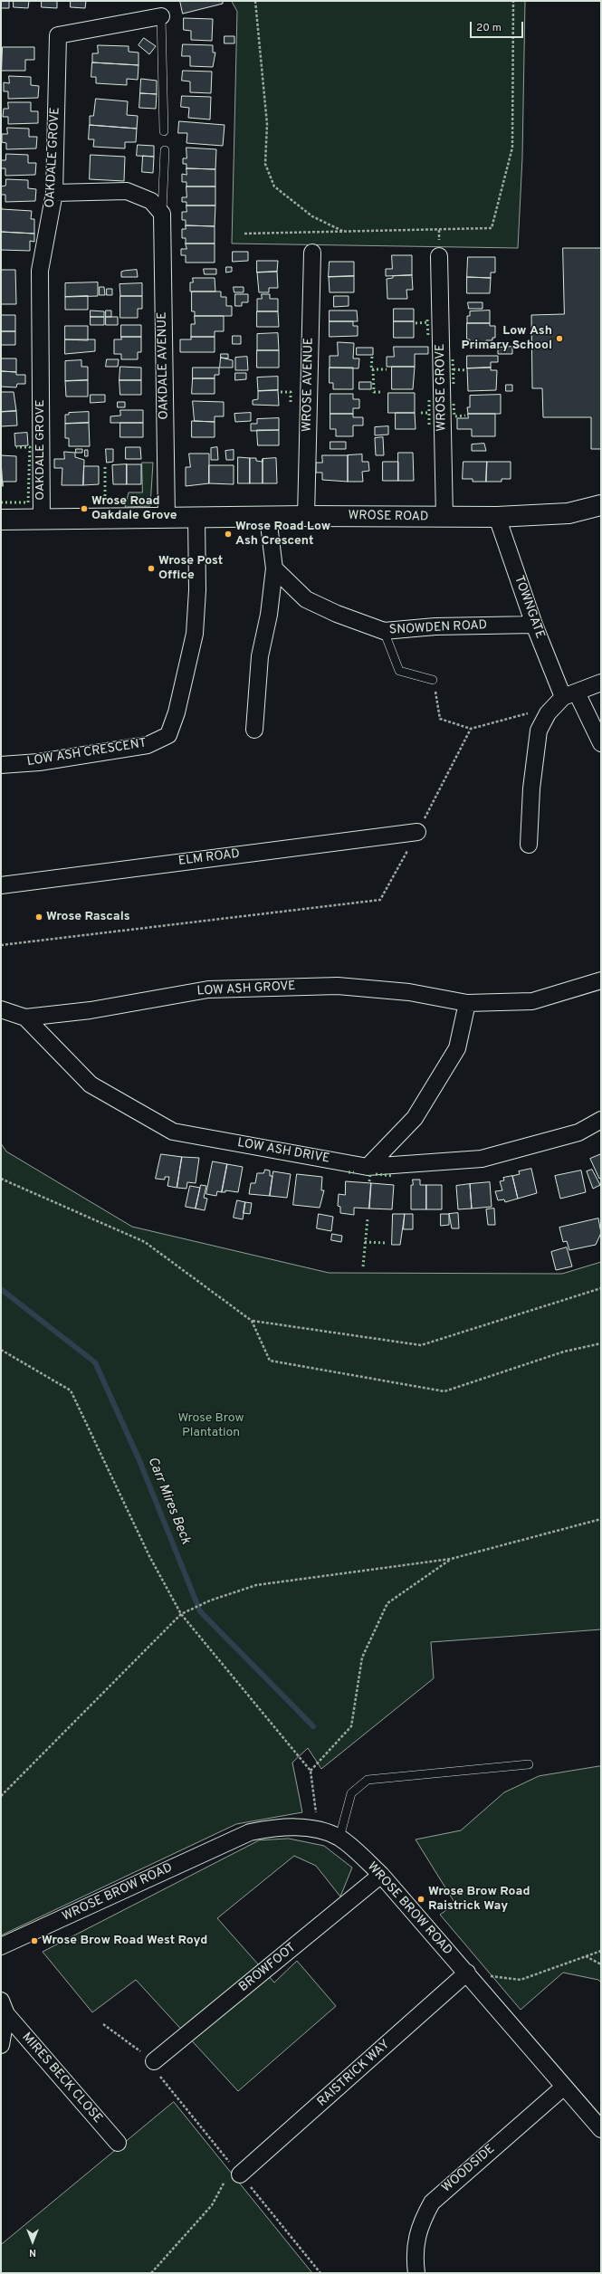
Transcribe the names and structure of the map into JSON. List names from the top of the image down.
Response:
{
  "streets": {
    "street": [
      "OAKDALE GROVE",
      "OAKDALE AVENUE",
      "WROSE AVENUE",
      "WROSE GROVE",
      "WROSE ROAD",
      "TOWNGATE",
      "SNOWDEN ROAD",
      "LOW ASH CRESCENT",
      "ELM ROAD",
      "LOW ASH GROVE",
      "LOW ASH DRIVE",
      "WROSE BROW ROAD",
      "BROWFOOT",
      "RAISTRICK WAY",
      "MIRES BECK CLOSE",
      "WOODSIDE"
    ]
  },
  "crossings": [
    ["OAKDALE GROVE", "WROSE ROAD"],
    ["OAKDALE AVENUE", "WROSE ROAD"],
    ["WROSE AVENUE", "WROSE ROAD"],
    ["WROSE GROVE", "WROSE ROAD"],
    ["WROSE ROAD", "TOWNGATE"],
    ["WROSE ROAD", "LOW ASH CRESCENT"],
    ["TOWNGATE", "SNOWDEN ROAD"],
    ["LOW ASH GROVE", "LOW ASH DRIVE"],
    ["WROSE BROW ROAD", "BROWFOOT"],
    ["WROSE BROW ROAD", "RAISTRICK WAY"],
    ["WROSE BROW ROAD", "WOODSIDE"]
  ],
  "water": ["Carr Mires Beck"],
  "parks": ["Wrose Brow Plantation"],
  "places": [
    "Low Ash Primary School",
    "Wrose Road Oakdale Grove",
    "Wrose Road Low Ash Crescent",
    "Wrose Post Office",
    "Wrose Rascals",
    "Wrose Brow Road Raistrick Way",
    "Wrose Brow Road West Royd"
  ],
  "scale_bar": "20 m",
  "north": "bottom"
}
